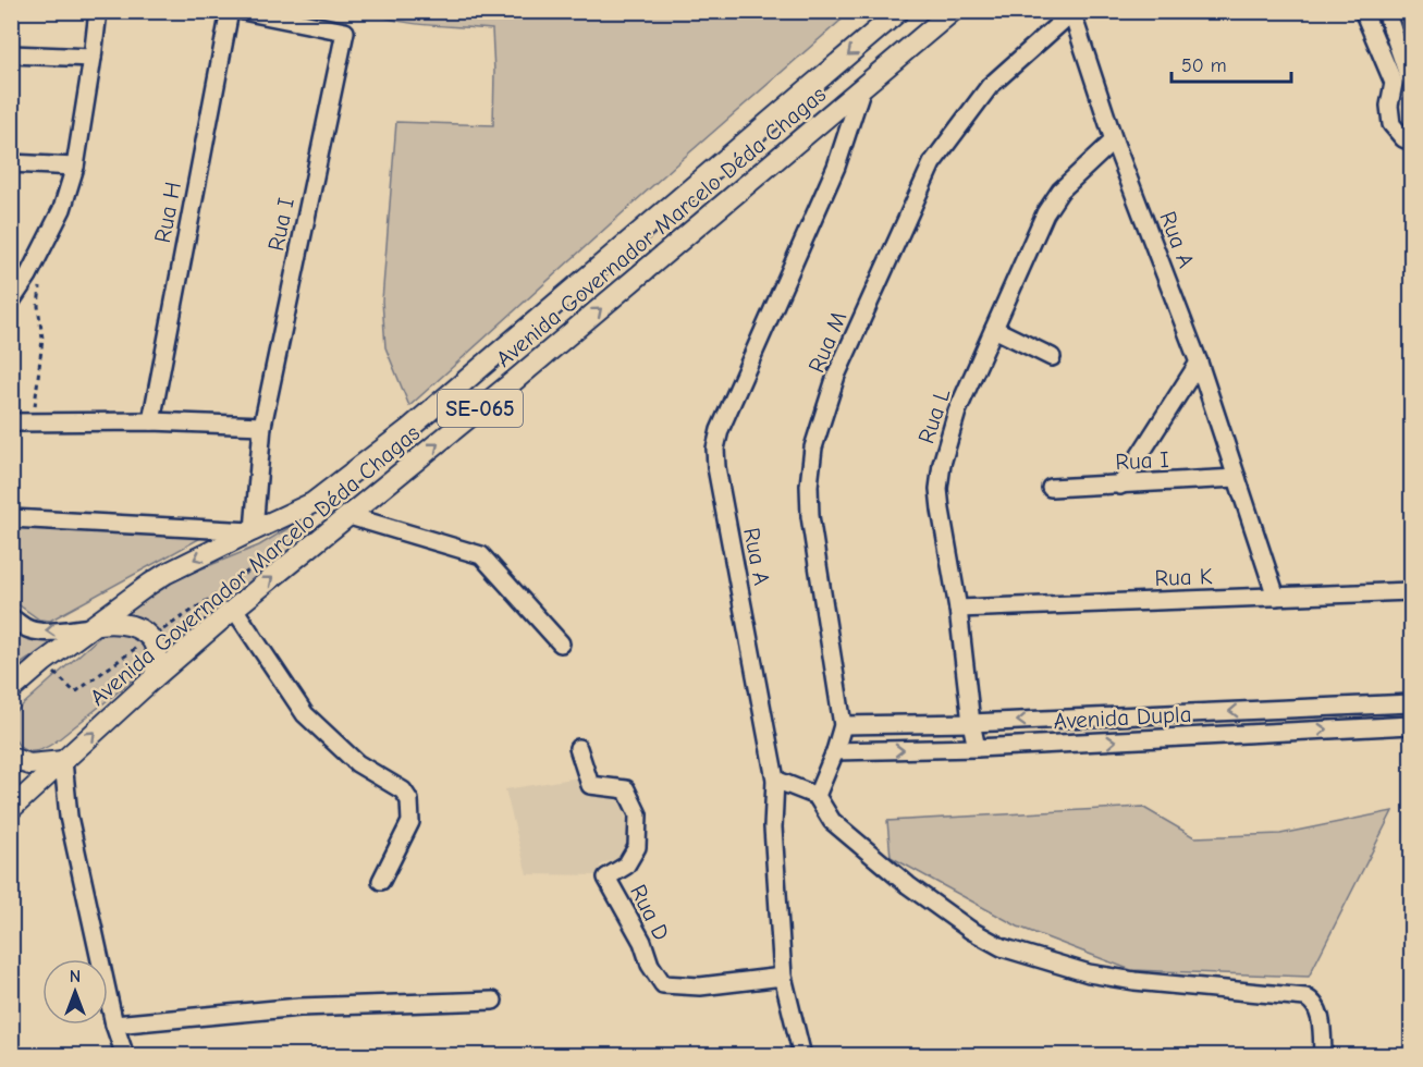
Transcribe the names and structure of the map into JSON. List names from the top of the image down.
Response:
{
  "streets": {
    "main road": ["Avenida Governador Marcelo Déda Chagas", "SE-065"],
    "street": [
      "Rua H",
      "Rua I",
      "Rua A",
      "Rua M",
      "Rua L",
      "Rua K",
      "Avenida Dupla",
      "Rua D"
    ]
  },
  "crossings": [
    ["Rua I", "Avenida Governador Marcelo Déda Chagas"],
    ["Rua I", "Rua A"],
    ["Avenida Governador Marcelo Déda Chagas", "Rua A"],
    ["Rua A", "Rua M"],
    ["Rua A", "Rua L"],
    ["Rua A", "Rua K"],
    ["Rua A", "Rua D"],
    ["Rua M", "Avenida Dupla"],
    ["Rua L", "Rua K"],
    ["Rua L", "Avenida Dupla"]
  ],
  "scale_bar": "50 m",
  "north": "top"
}
